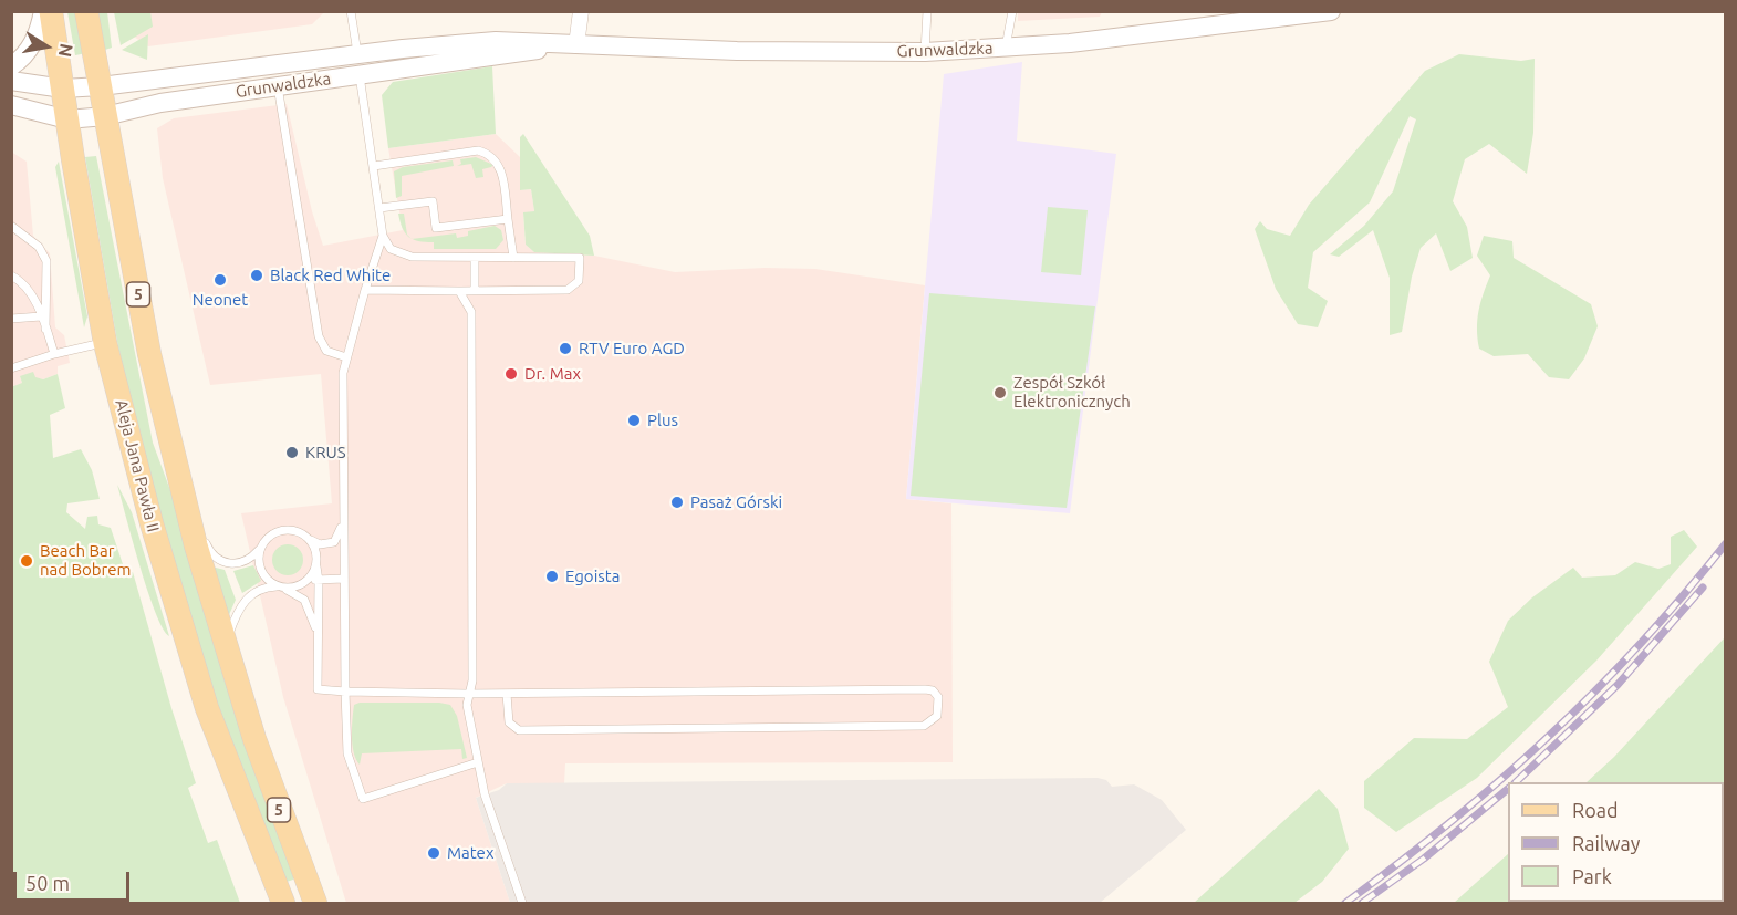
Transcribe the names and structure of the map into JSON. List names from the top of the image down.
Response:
{
  "streets": {
    "main road": ["5", "Aleja Jana Pawła II"],
    "street": ["Grunwaldzka"]
  },
  "crossings": [
    ["Grunwaldzka", "5"],
    ["Grunwaldzka", "Aleja Jana Pawła II"]
  ],
  "places": [
    "Black Red White",
    "Neonet",
    "RTV Euro AGD",
    "Dr. Max",
    "Zespół Szkół Elektronicznych",
    "Plus",
    "KRUS",
    "Pasaż Górski",
    "Beach Bar nad Bobrem",
    "Egoista",
    "Matex"
  ],
  "legend": ["Road", "Railway", "Park"],
  "scale_bar": "50 m",
  "north": "right"
}
